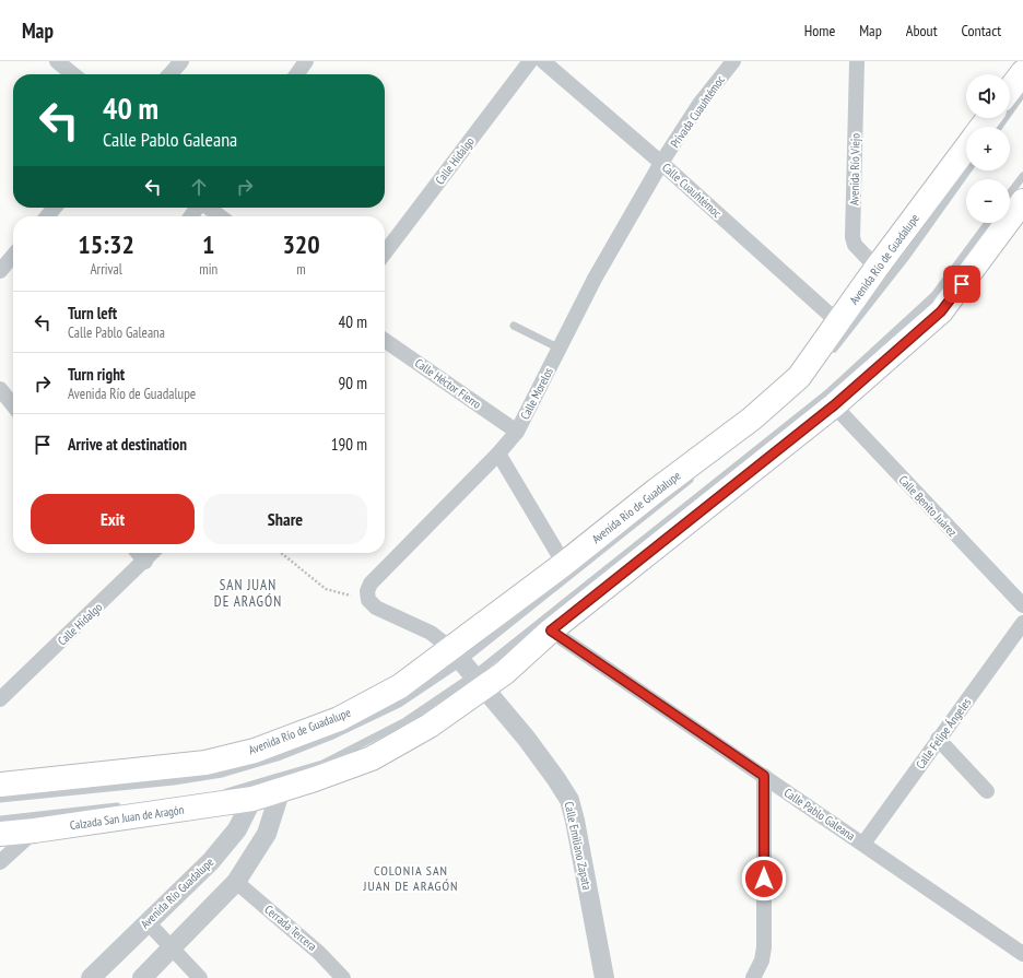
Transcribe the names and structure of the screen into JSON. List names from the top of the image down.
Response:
{
  "streets": {
    "main road": ["Avenida Río de Guadalupe", "Calzada San Juan de Aragón"],
    "street": [
      "Privada Cuauhtémoc",
      "Calle Hidalgo",
      "Avenida Río Viejo",
      "Calle Cuauhtémoc",
      "Calle Héctor Fierro",
      "Calle Morelos",
      "Calle Benito Juárez",
      "Calle Felipe Ángeles",
      "Calle Pablo Galeana",
      "Calle Emiliano Zapata",
      "Avenida Río Guadalupe",
      "Cerrada Tercera"
    ]
  },
  "crossings": [
    ["Privada Cuauhtémoc", "Calle Cuauhtémoc"],
    ["Privada Cuauhtémoc", "Calle Morelos"],
    ["Avenida Río Viejo", "Avenida Río de Guadalupe"],
    ["Calle Cuauhtémoc", "Avenida Río de Guadalupe"],
    ["Calle Cuauhtémoc", "Calle Morelos"],
    ["Avenida Río de Guadalupe", "Calle Benito Juárez"],
    ["Avenida Río de Guadalupe", "Calle Pablo Galeana"],
    ["Avenida Río de Guadalupe", "Calzada San Juan de Aragón"],
    ["Avenida Río de Guadalupe", "Calle Emiliano Zapata"],
    ["Avenida Río de Guadalupe", "Avenida Río Guadalupe"],
    ["Calle Héctor Fierro", "Calle Morelos"],
    ["Calle Felipe Ángeles", "Calle Pablo Galeana"],
    ["Calzada San Juan de Aragón", "Avenida Río Guadalupe"]
  ],
  "districts": ["SAN JUAN DE ARAGÓN", "COLONIA SAN JUAN DE ARAGÓN"],
  "page": {
    "header": "Map",
    "nav": [
      "Home",
      "Map",
      "About",
      "Contact"
    ],
    "map_buttons": ["+", "−"],
    "turn": ["40 m", "Calle Pablo Galeana"],
    "eta": [
      "15:32",
      "Arrival",
      "1",
      "min",
      "320",
      "m"
    ],
    "list": [
      {
        "name": "Turn left",
        "note": "Calle Pablo Galeana",
        "value": "40 m"
      },
      {
        "name": "Turn right",
        "note": "Avenida Río de Guadalupe",
        "value": "90 m"
      },
      {
        "name": "Arrive at destination",
        "value": "190 m"
      }
    ],
    "buttons": ["Exit", "Share"]
  }
}
